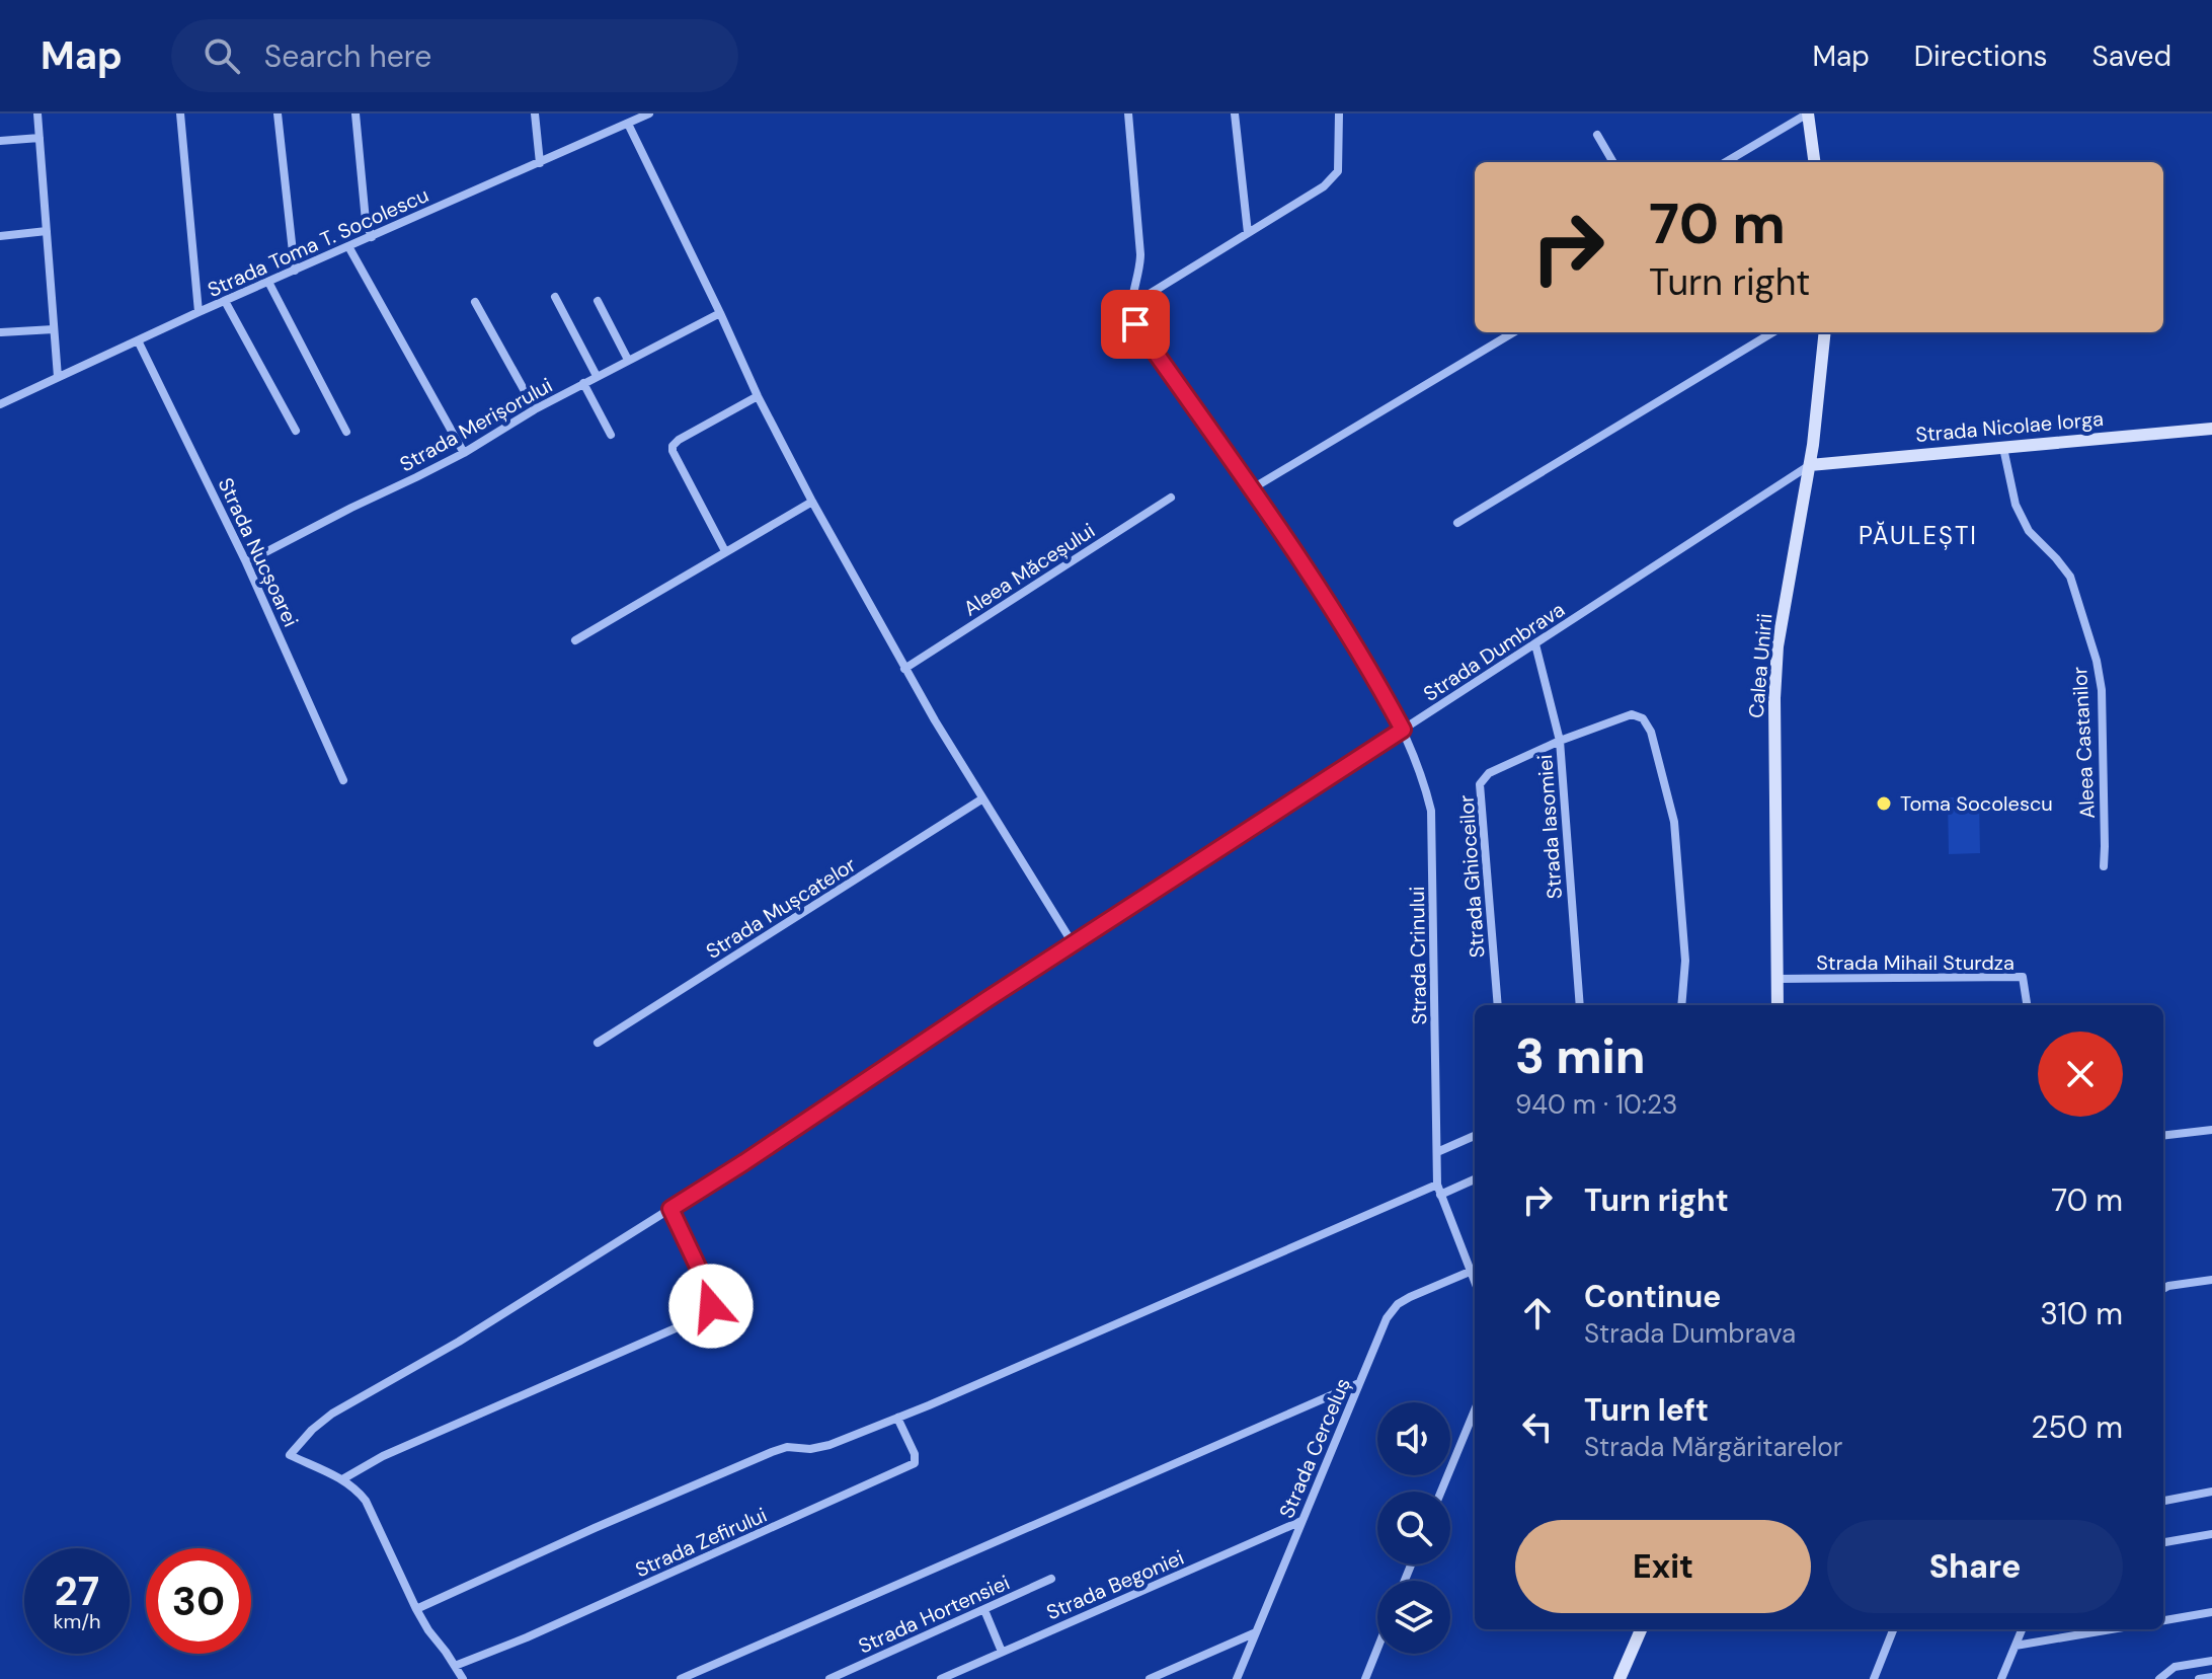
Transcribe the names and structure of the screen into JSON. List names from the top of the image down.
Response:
{
  "streets": {
    "main road": ["Strada Nicolae Iorga", "Calea Unirii"],
    "street": [
      "Strada Toma T. Socolescu",
      "Strada Merișorului",
      "Strada Nucșoarei",
      "Aleea Măceșului",
      "Strada Dumbrava",
      "Aleea Castanilor",
      "Strada Iasomiei",
      "Strada Ghioceilor",
      "Strada Mușcatelor",
      "Strada Crinului",
      "Strada Mihail Sturdza",
      "Strada Cerceluș",
      "Strada Zefirului",
      "Strada Begoniei",
      "Strada Hortensiei"
    ]
  },
  "crossings": [
    ["Strada Toma T. Socolescu", "Strada Nucșoarei"],
    ["Strada Merișorului", "Strada Nucșoarei"],
    ["Strada Nicolae Iorga", "Strada Dumbrava"],
    ["Strada Nicolae Iorga", "Calea Unirii"],
    ["Strada Nicolae Iorga", "Aleea Castanilor"],
    ["Strada Dumbrava", "Calea Unirii"],
    ["Strada Dumbrava", "Strada Iasomiei"],
    ["Strada Dumbrava", "Strada Crinului"],
    ["Calea Unirii", "Strada Mihail Sturdza"],
    ["Strada Iasomiei", "Strada Ghioceilor"],
    ["Strada Crinului", "Strada Cerceluș"],
    ["Strada Cerceluș", "Strada Begoniei"]
  ],
  "districts": ["PĂULEȘTI"],
  "places": ["Toma Socolescu"],
  "page": {
    "header": "Map",
    "search": "Search here",
    "nav": ["Map", "Directions", "Saved"],
    "turn": ["70 m", "Turn right"],
    "heading": ["3 min", "940 m · 10:23"],
    "list": [
      {
        "name": "Turn right",
        "value": "70 m"
      },
      {
        "name": "Continue",
        "note": "Strada Dumbrava",
        "value": "310 m"
      },
      {
        "name": "Turn left",
        "note": "Strada Mărgăritarelor",
        "value": "250 m"
      }
    ],
    "buttons": ["Exit", "Share"],
    "speed": "27 km/h",
    "limit": "30"
  }
}
